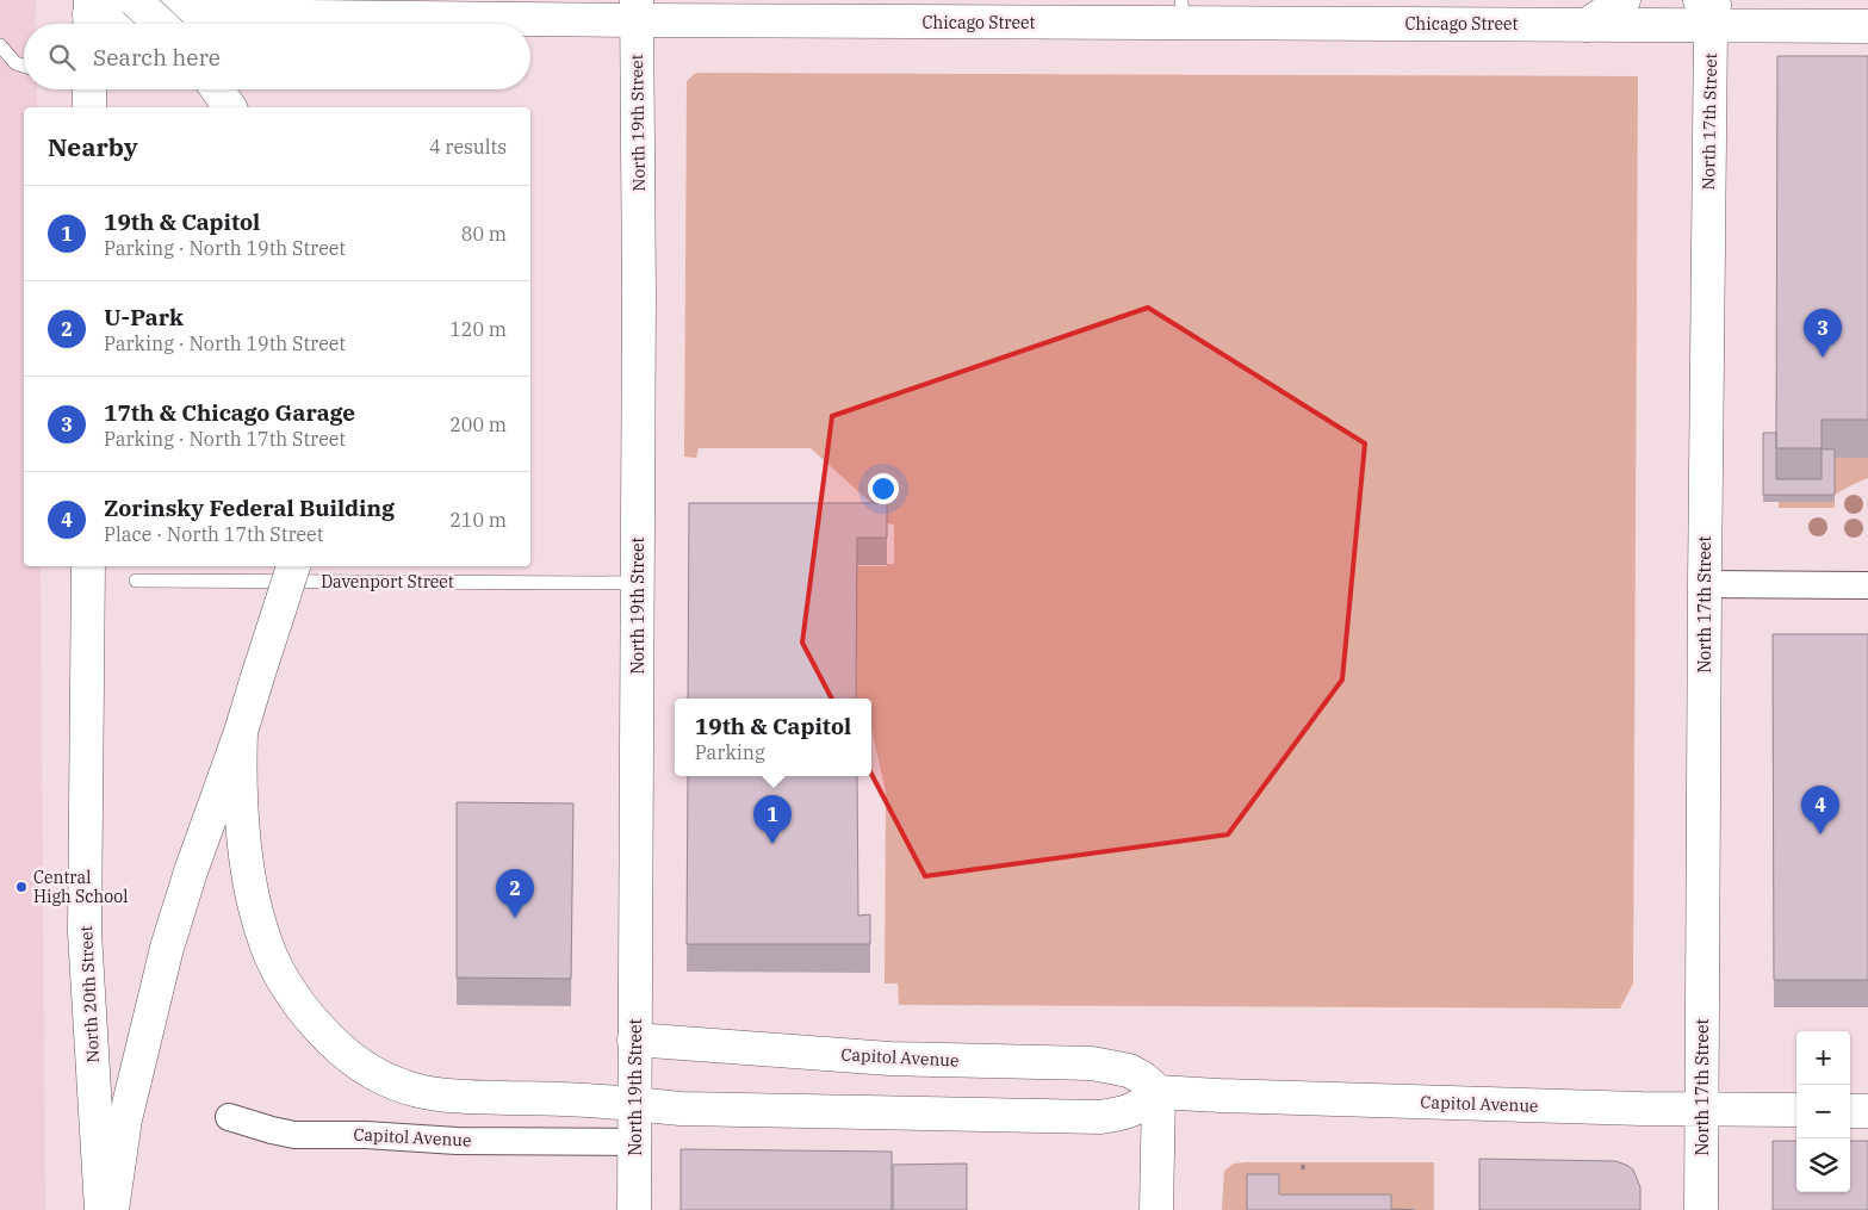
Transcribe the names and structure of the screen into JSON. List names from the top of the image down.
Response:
{
  "streets": {
    "main road": [
      "Chicago Street",
      "North 17th Street",
      "North 19th Street",
      "North 20th Street",
      "Capitol Avenue"
    ],
    "lane": ["Davenport Street"]
  },
  "crossings": [
    ["Chicago Street", "North 17th Street"],
    ["Chicago Street", "North 19th Street"],
    ["North 17th Street", "Capitol Avenue"],
    ["North 19th Street", "Davenport Street"],
    ["North 19th Street", "Capitol Avenue"]
  ],
  "places": ["Central High School"],
  "page": {
    "search": "Search here",
    "heading": ["Nearby", "4 results"],
    "list": [
      {
        "mark": "1",
        "name": "19th & Capitol",
        "note": "Parking · North 19th Street",
        "value": "80 m"
      },
      {
        "mark": "2",
        "name": "U-Park",
        "note": "Parking · North 19th Street",
        "value": "120 m"
      },
      {
        "mark": "3",
        "name": "17th & Chicago Garage",
        "note": "Parking · North 17th Street",
        "value": "200 m"
      },
      {
        "mark": "4",
        "name": "Zorinsky Federal Building",
        "note": "Place · North 17th Street",
        "value": "210 m"
      }
    ],
    "pins": [
      "3",
      "4",
      "1",
      "2"
    ],
    "popup": ["19th & Capitol", "Parking"],
    "map_buttons": ["+", "−"]
  }
}
